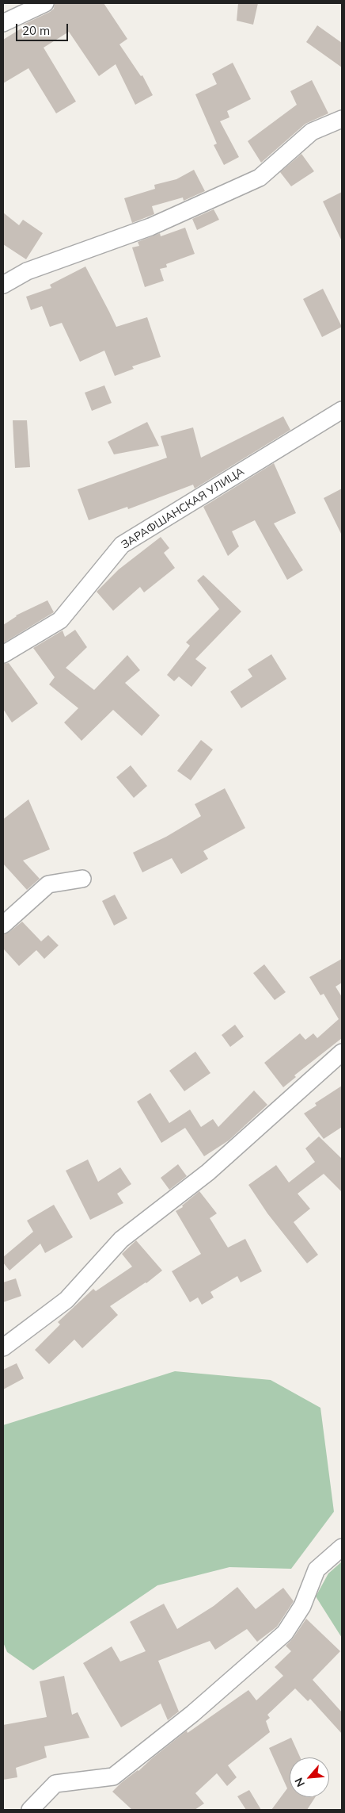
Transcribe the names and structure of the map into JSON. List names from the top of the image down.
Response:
{
  "streets": {
    "street": ["ЗАРАФШАНСКАЯ УЛИЦА"]
  },
  "scale_bar": "20 m",
  "north": "bottom left"
}
